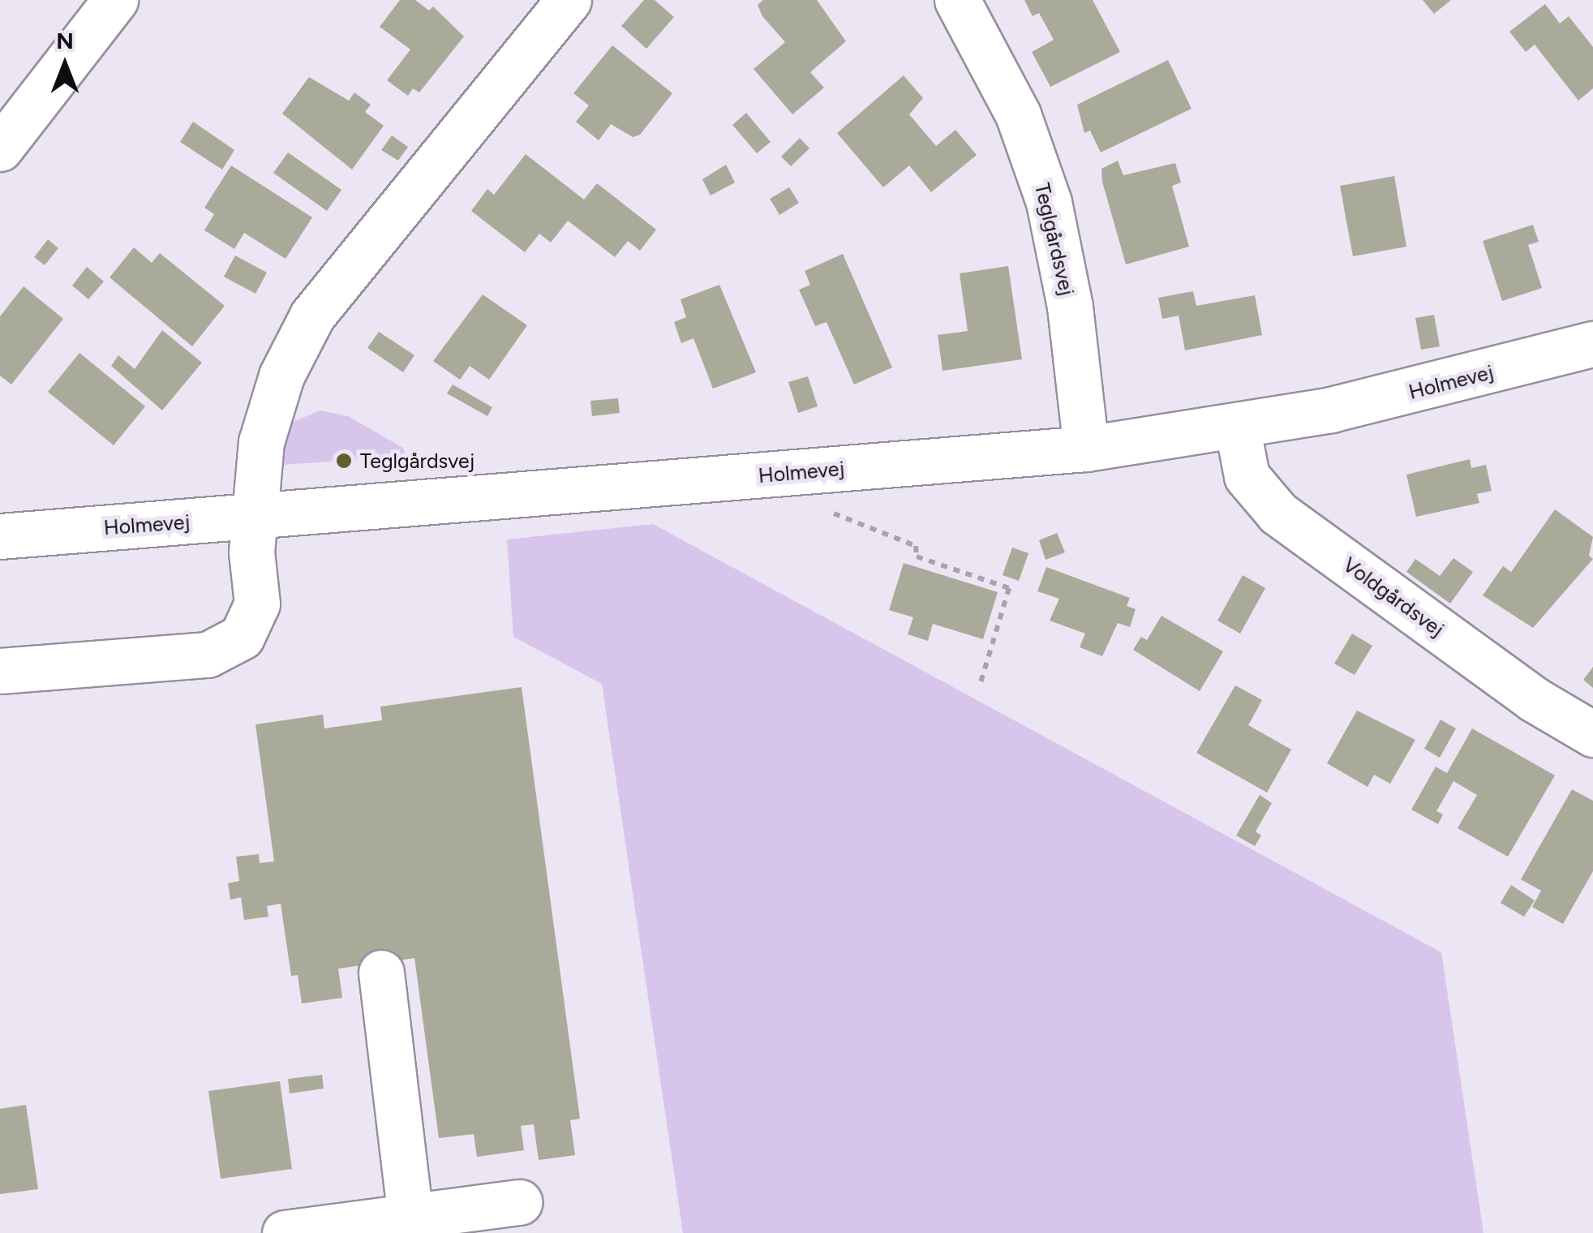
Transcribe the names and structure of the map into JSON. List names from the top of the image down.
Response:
{
  "streets": {
    "street": ["Teglgårdsvej", "Holmevej", "Voldgårdsvej"]
  },
  "crossings": [
    ["Teglgårdsvej", "Holmevej"],
    ["Holmevej", "Voldgårdsvej"]
  ],
  "places": ["Teglgårdsvej"],
  "north": "top"
}
